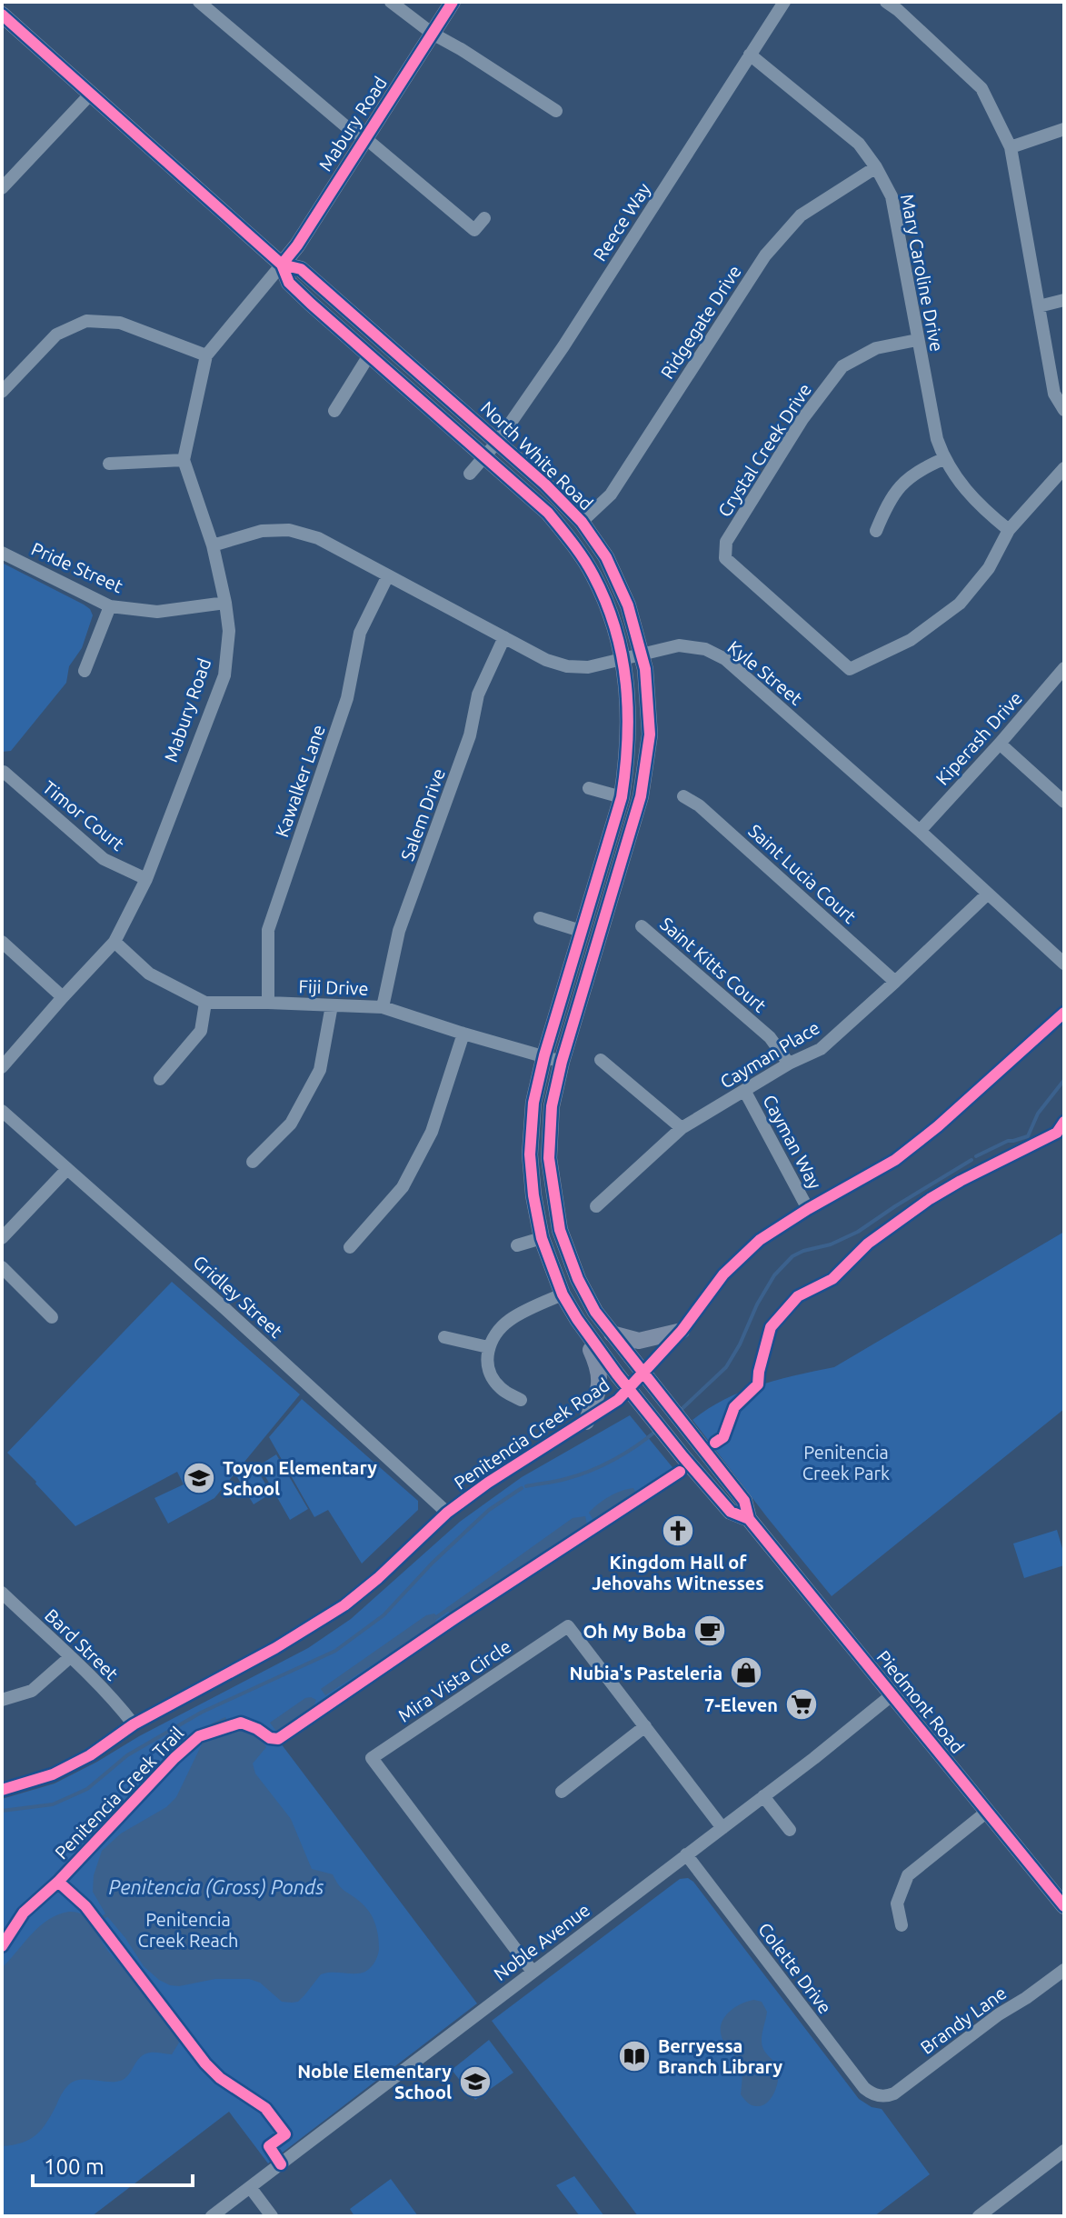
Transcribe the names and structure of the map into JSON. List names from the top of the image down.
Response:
{
  "streets": {
    "main road": ["Mabury Road", "North White Road", "Piedmont Road"],
    "street": [
      "Reece Way",
      "Mary Caroline Drive",
      "Ridgegate Drive",
      "Crystal Creek Drive",
      "Pride Street",
      "Kyle Street",
      "Kiperash Drive",
      "Kawalker Lane",
      "Salem Drive",
      "Timor Court",
      "Saint Lucia Court",
      "Saint Kitts Court",
      "Fiji Drive",
      "Cayman Place",
      "Cayman Way",
      "Gridley Street",
      "Penitencia Creek Road",
      "Bard Street",
      "Mira Vista Circle",
      "Noble Avenue",
      "Colette Drive",
      "Brandy Lane"
    ],
    "cycle path": ["Penitencia Creek Trail"]
  },
  "crossings": [
    ["Mabury Road", "North White Road"],
    ["Mabury Road", "Pride Street"],
    ["Mabury Road", "Kyle Street"],
    ["Mabury Road", "Timor Court"],
    ["Mabury Road", "Fiji Drive"],
    ["Reece Way", "Mary Caroline Drive"],
    ["Reece Way", "North White Road"],
    ["Mary Caroline Drive", "Ridgegate Drive"],
    ["Mary Caroline Drive", "Crystal Creek Drive"],
    ["Ridgegate Drive", "North White Road"],
    ["North White Road", "Kyle Street"],
    ["North White Road", "Fiji Drive"],
    ["North White Road", "Penitencia Creek Road"],
    ["North White Road", "Piedmont Road"],
    ["Kyle Street", "Kiperash Drive"],
    ["Kyle Street", "Kawalker Lane"],
    ["Kyle Street", "Salem Drive"],
    ["Kyle Street", "Cayman Place"],
    ["Kawalker Lane", "Fiji Drive"],
    ["Salem Drive", "Fiji Drive"],
    ["Saint Lucia Court", "Cayman Place"],
    ["Saint Kitts Court", "Cayman Place"],
    ["Cayman Place", "Cayman Way"],
    ["Cayman Way", "Penitencia Creek Road"],
    ["Gridley Street", "Penitencia Creek Road"],
    ["Penitencia Creek Road", "Bard Street"],
    ["Mira Vista Circle", "Noble Avenue"],
    ["Piedmont Road", "Noble Avenue"],
    ["Noble Avenue", "Colette Drive"],
    ["Colette Drive", "Brandy Lane"]
  ],
  "water": ["Penitencia (Gross) Ponds"],
  "parks": ["Penitencia Creek Park", "Penitencia Creek Reach"],
  "places": {
    "school or university": ["Toyon Elementary School", "Noble Elementary School"],
    "church": ["Kingdom Hall of Jehovahs Witnesses"],
    "cafe": ["Oh My Boba"],
    "shop": ["Nubia's Pasteleria"],
    "supermarket": ["7-Eleven"],
    "library": ["Berryessa Branch Library"]
  },
  "scale_bar": "100 m"
}
